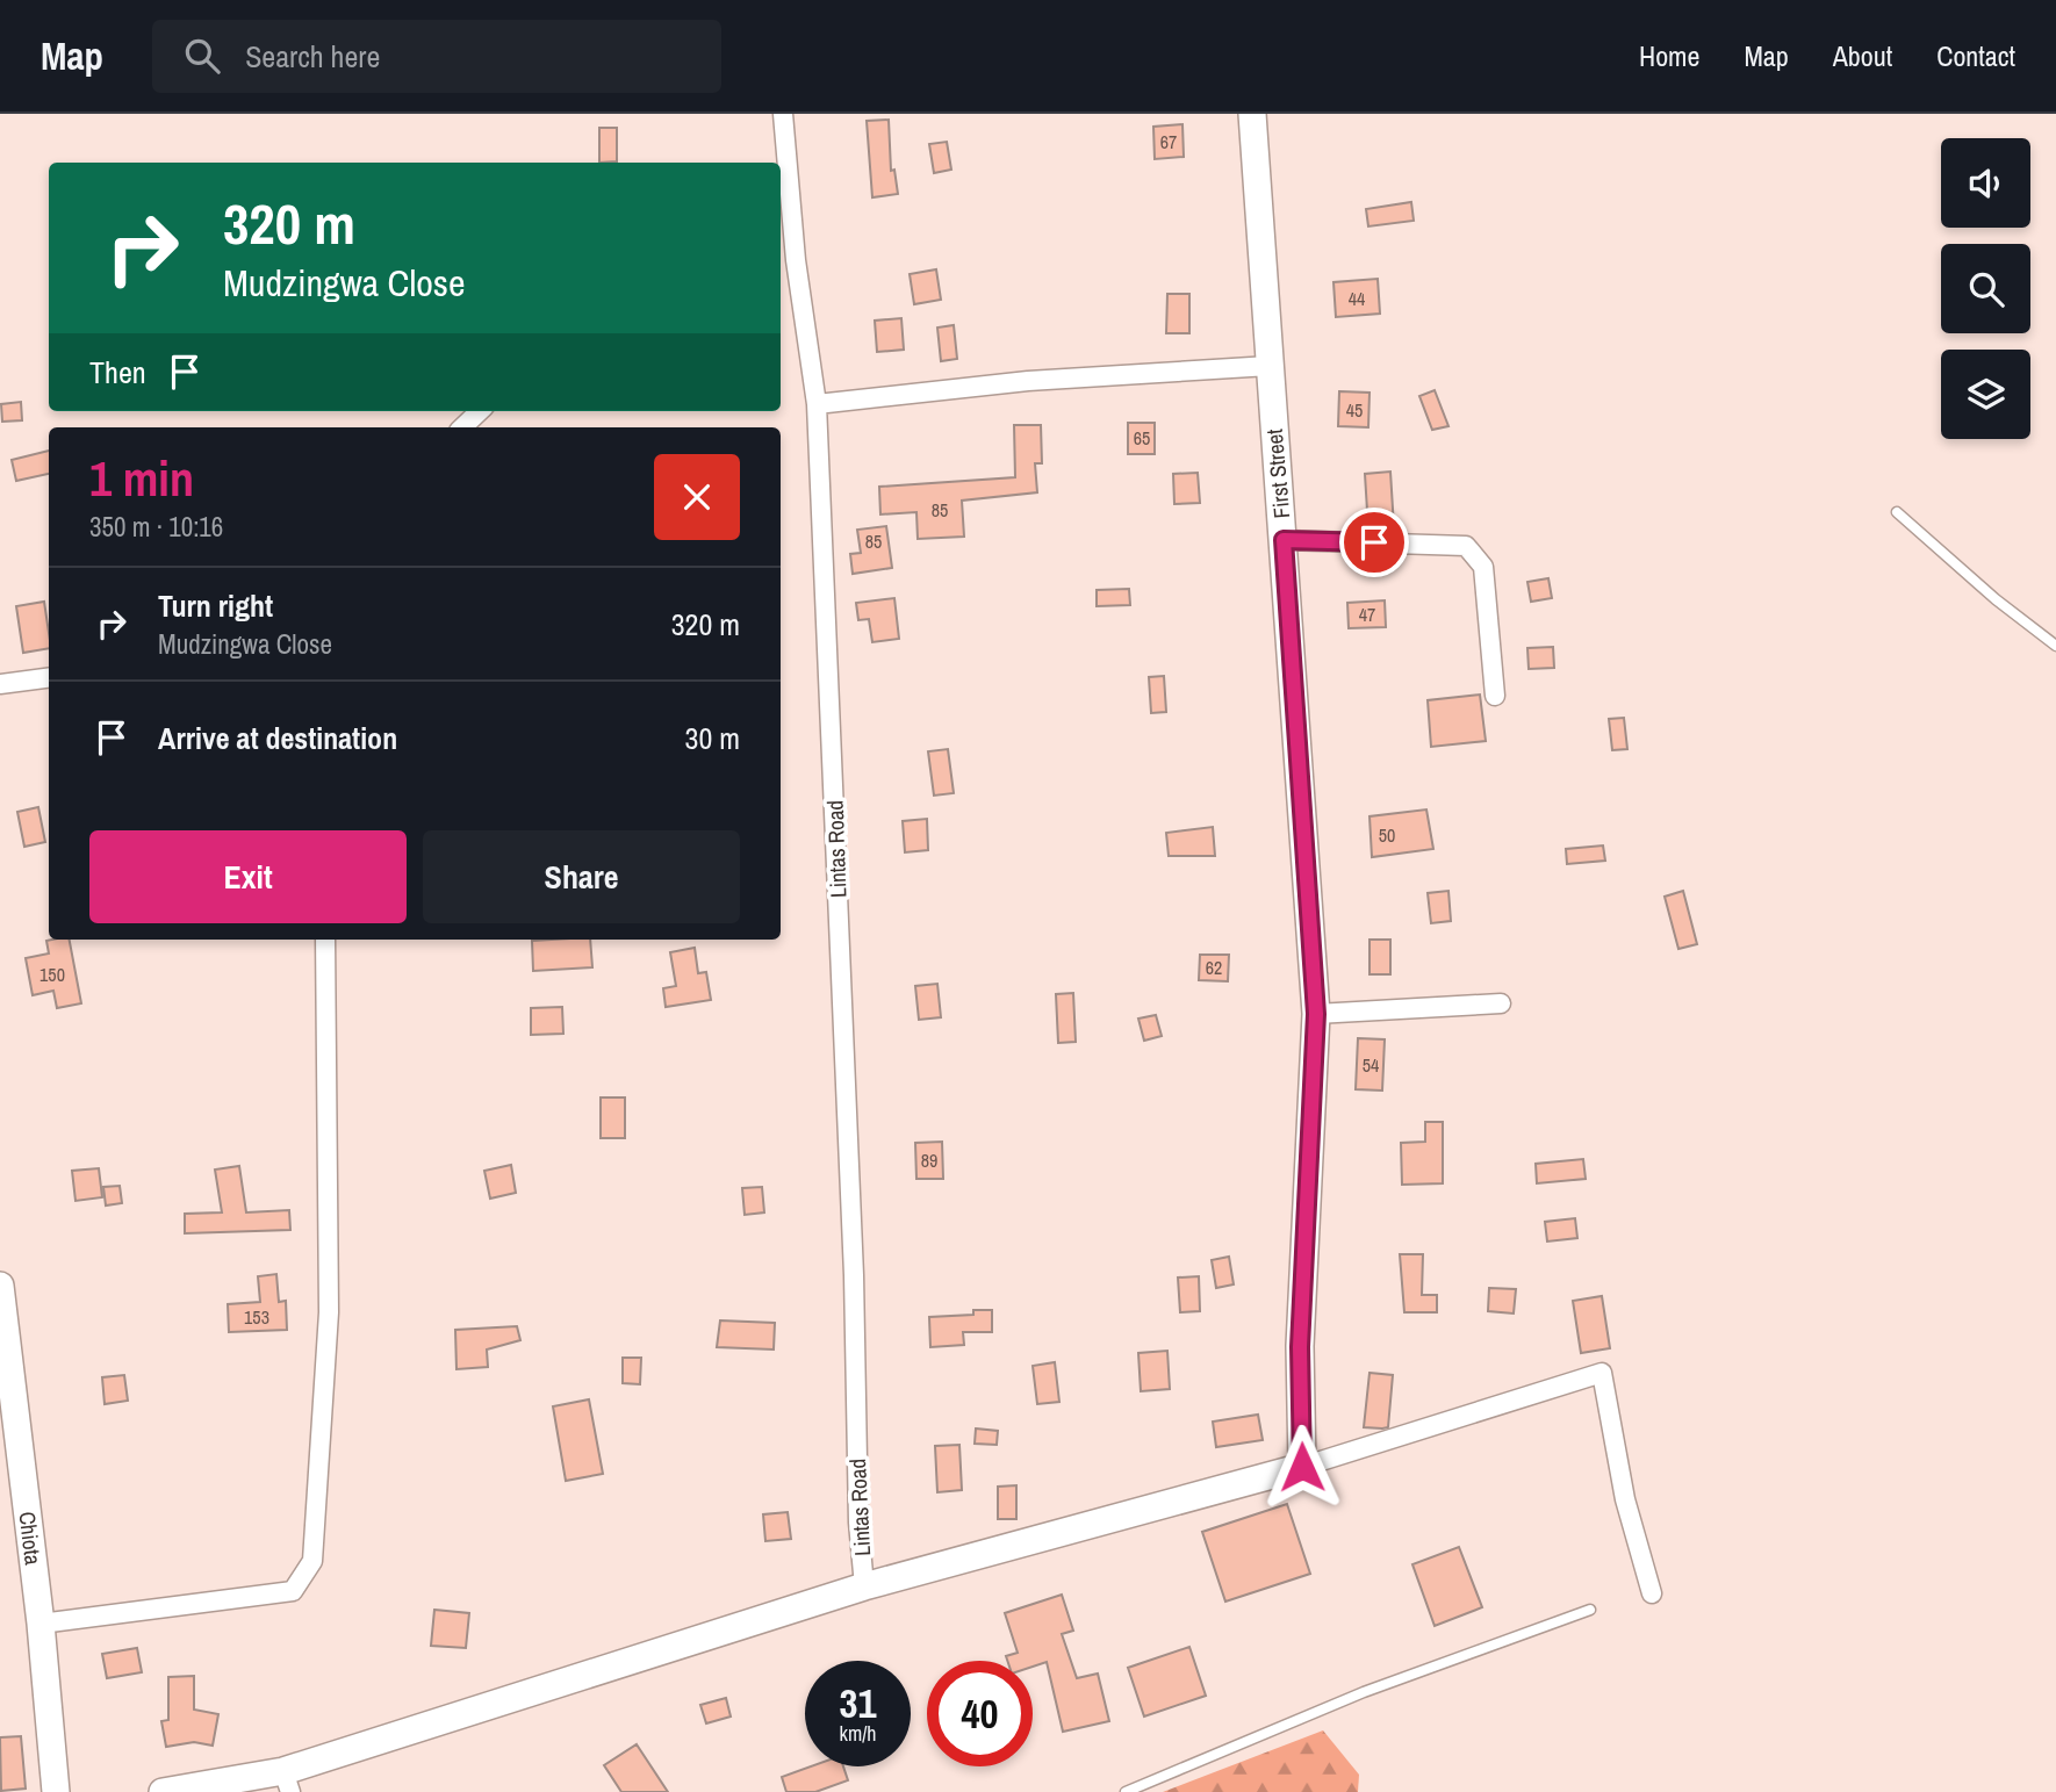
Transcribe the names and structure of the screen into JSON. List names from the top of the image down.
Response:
{
  "streets": {
    "street": ["First Street", "Lintas Road", "Chiota"]
  },
  "house_numbers": [
    "67",
    "44",
    "45",
    "65",
    "85",
    "85",
    "47",
    "50",
    "62",
    "150",
    "54",
    "89",
    "153"
  ],
  "page": {
    "header": "Map",
    "search": "Search here",
    "nav": [
      "Home",
      "Map",
      "About",
      "Contact"
    ],
    "turn": ["320 m", "Mudzingwa Close"],
    "then": "Then",
    "heading": ["1 min", "350 m · 10:16"],
    "list": [
      {
        "name": "Turn right",
        "note": "Mudzingwa Close",
        "value": "320 m"
      },
      {
        "name": "Arrive at destination",
        "value": "30 m"
      }
    ],
    "buttons": ["Exit", "Share"],
    "speed": "31 km/h",
    "limit": "40"
  }
}
